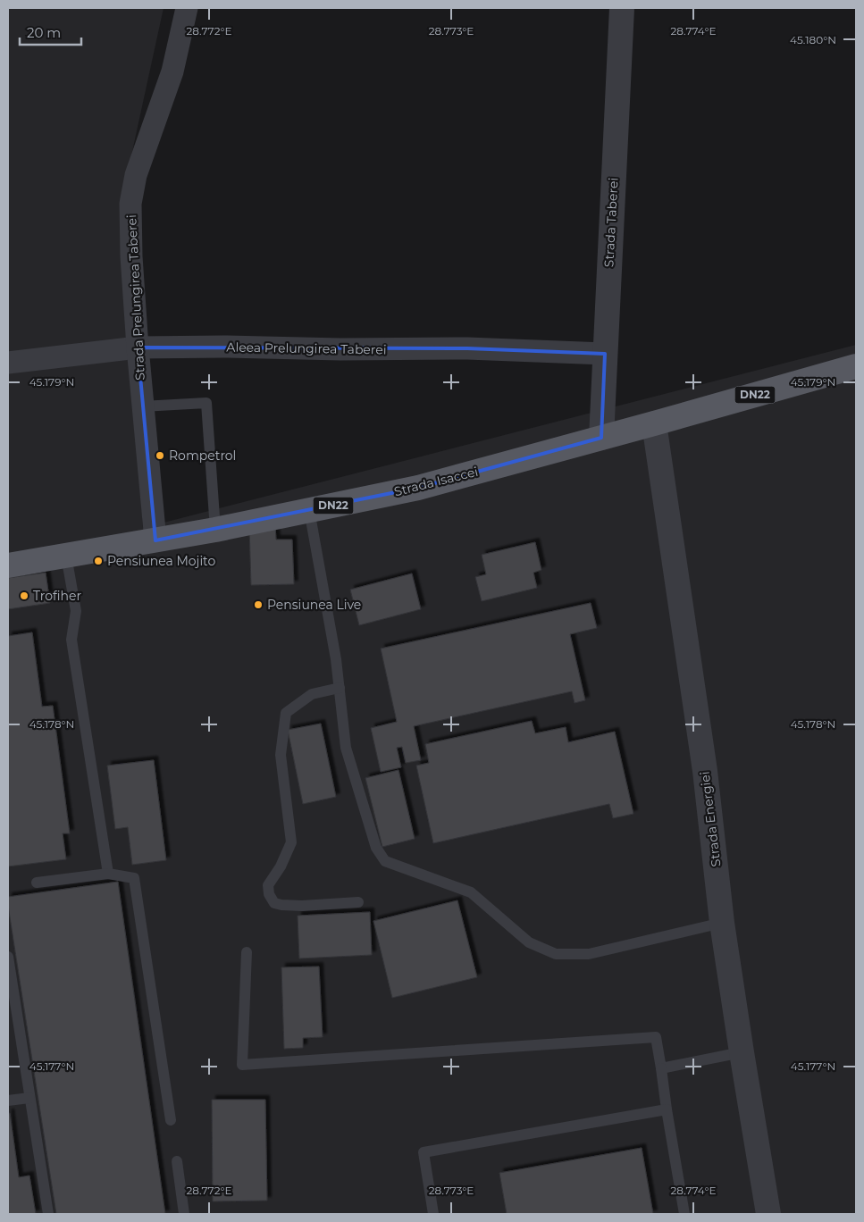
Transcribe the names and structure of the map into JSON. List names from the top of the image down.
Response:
{
  "streets": {
    "main road": ["DN22", "Strada Isaccei"],
    "street": [
      "Strada Taberei",
      "Strada Prelungirea Taberei",
      "Aleea Prelungirea Taberei",
      "Strada Energiei"
    ]
  },
  "crossings": [
    ["Strada Taberei", "Aleea Prelungirea Taberei"],
    ["Strada Taberei", "Strada Isaccei"],
    ["Strada Prelungirea Taberei", "Aleea Prelungirea Taberei"],
    ["Strada Prelungirea Taberei", "Strada Isaccei"],
    ["Strada Isaccei", "Strada Energiei"]
  ],
  "places": [
    "Rompetrol",
    "Pensiunea Mojito",
    "Trofiher",
    "Pensiunea Live"
  ],
  "scale_bar": "20 m",
  "coordinates": [
    "28.772°E",
    "28.773°E",
    "28.774°E",
    "45.180°N",
    "45.179°N",
    "45.178°N",
    "45.177°N"
  ]
}
